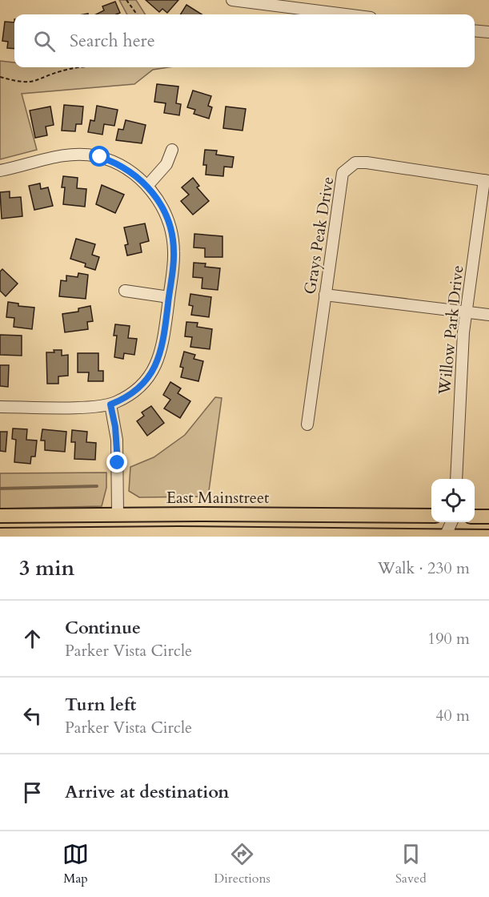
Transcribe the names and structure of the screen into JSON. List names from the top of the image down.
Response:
{
  "streets": {
    "main road": ["East Mainstreet"],
    "street": ["Grays Peak Drive", "Willow Park Drive"]
  },
  "crossings": [
    ["Grays Peak Drive", "Willow Park Drive"]
  ],
  "page": {
    "search": "Search here",
    "heading": ["3 min", "Walk · 230 m"],
    "list": [
      ["Continue", "Parker Vista Circle", "190 m"],
      ["Turn left", "Parker Vista Circle", "40 m"],
      "Arrive at destination"
    ],
    "nav": ["Map", "Directions", "Saved"]
  }
}
